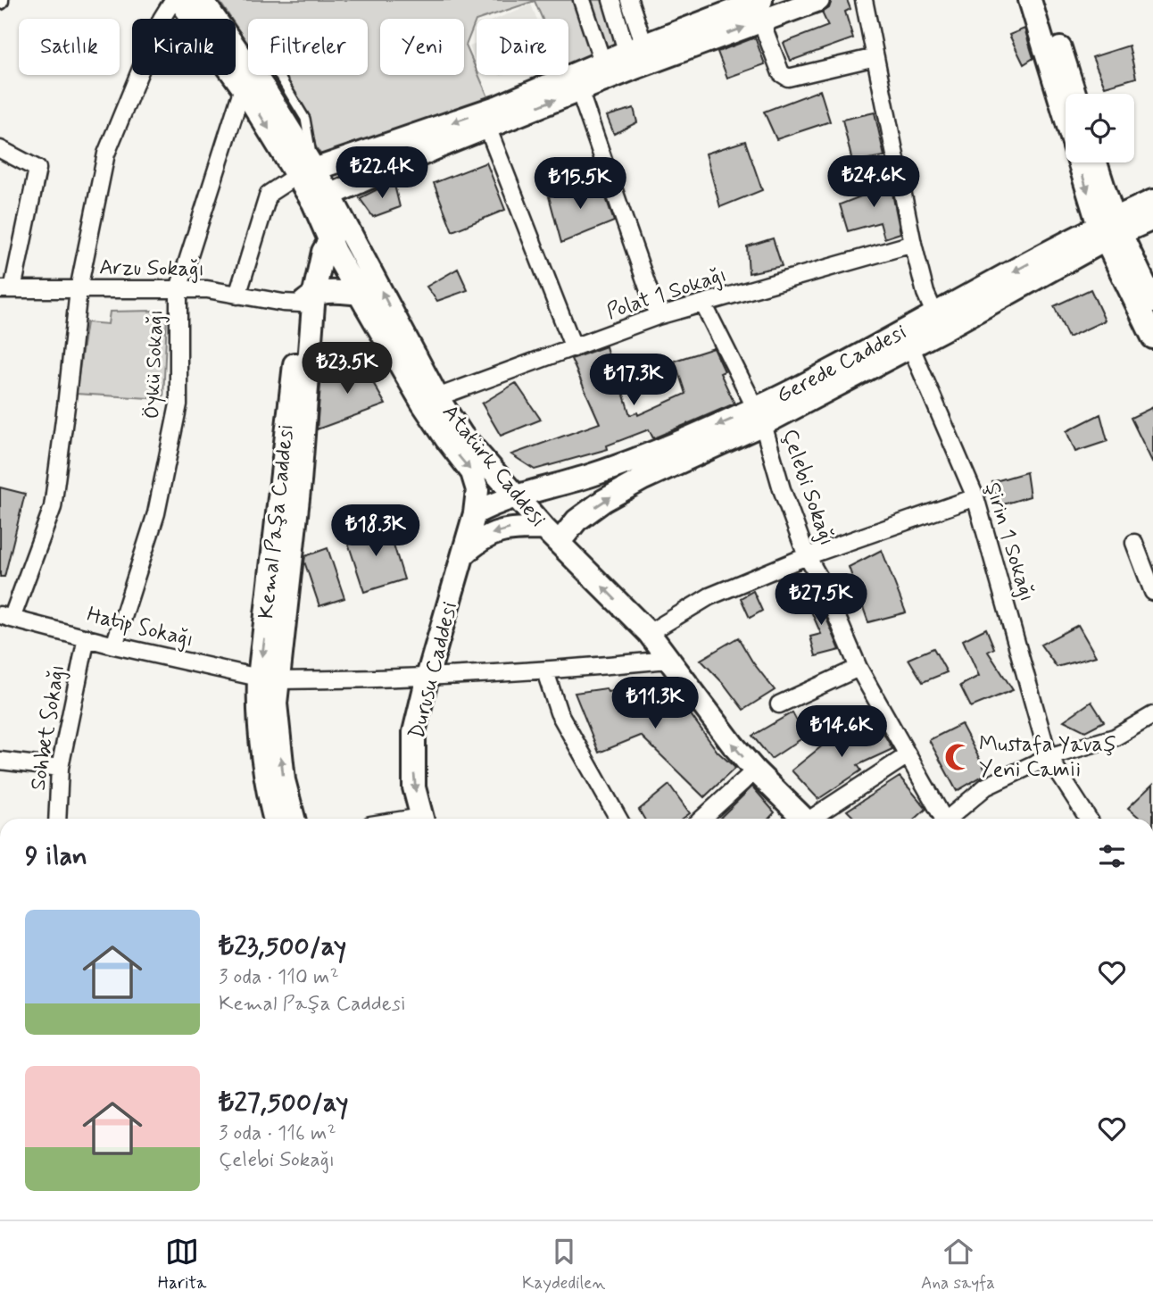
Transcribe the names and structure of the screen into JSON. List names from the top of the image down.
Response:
{
  "streets": {
    "street": [
      "Arzu Sokağı",
      "Polat 1 Sokağı",
      "Öykü Sokağı",
      "Gerede Caddesi",
      "Atatürk Caddesi",
      "Çelebi Sokağı",
      "Kemal Paşa Caddesi",
      "Şirin 1 Sokağı",
      "Hatip Sokağı",
      "Durusu Caddesi",
      "Sohbet Sokağı"
    ]
  },
  "crossings": [
    ["Arzu Sokağı", "Öykü Sokağı"],
    ["Arzu Sokağı", "Kemal Paşa Caddesi"],
    ["Polat 1 Sokağı", "Atatürk Caddesi"],
    ["Polat 1 Sokağı", "Çelebi Sokağı"],
    ["Öykü Sokağı", "Atatürk Caddesi"],
    ["Öykü Sokağı", "Hatip Sokağı"],
    ["Gerede Caddesi", "Atatürk Caddesi"],
    ["Gerede Caddesi", "Çelebi Sokağı"],
    ["Gerede Caddesi", "Şirin 1 Sokağı"],
    ["Atatürk Caddesi", "Kemal Paşa Caddesi"],
    ["Atatürk Caddesi", "Hatip Sokağı"],
    ["Atatürk Caddesi", "Durusu Caddesi"],
    ["Kemal Paşa Caddesi", "Hatip Sokağı"],
    ["Hatip Sokağı", "Durusu Caddesi"],
    ["Hatip Sokağı", "Sohbet Sokağı"]
  ],
  "one_way": ["Durusu Caddesi"],
  "places": {
    "mosque": ["Mustafa Yavaş Yeni Camii"]
  },
  "page": {
    "chip": [
      "Satılık",
      "Kiralık",
      "Filtreler",
      "Yeni",
      "Daire"
    ],
    "price": [
      "₺22.4K",
      "₺24.6K",
      "₺15.5K",
      "₺23.5K",
      "₺17.3K",
      "₺18.3K",
      "₺27.5K",
      "₺11.3K",
      "₺14.6K"
    ],
    "heading": "9 ilan",
    "list": [
      {
        "name": "₺23,500/ay",
        "note": "3 oda · 110 m² · Kemal Paşa Caddesi"
      },
      {
        "name": "₺27,500/ay",
        "note": "3 oda · 116 m² · Çelebi Sokağı"
      }
    ],
    "tabs": ["Harita", "Kaydedilen", "Ana sayfa"]
  }
}
